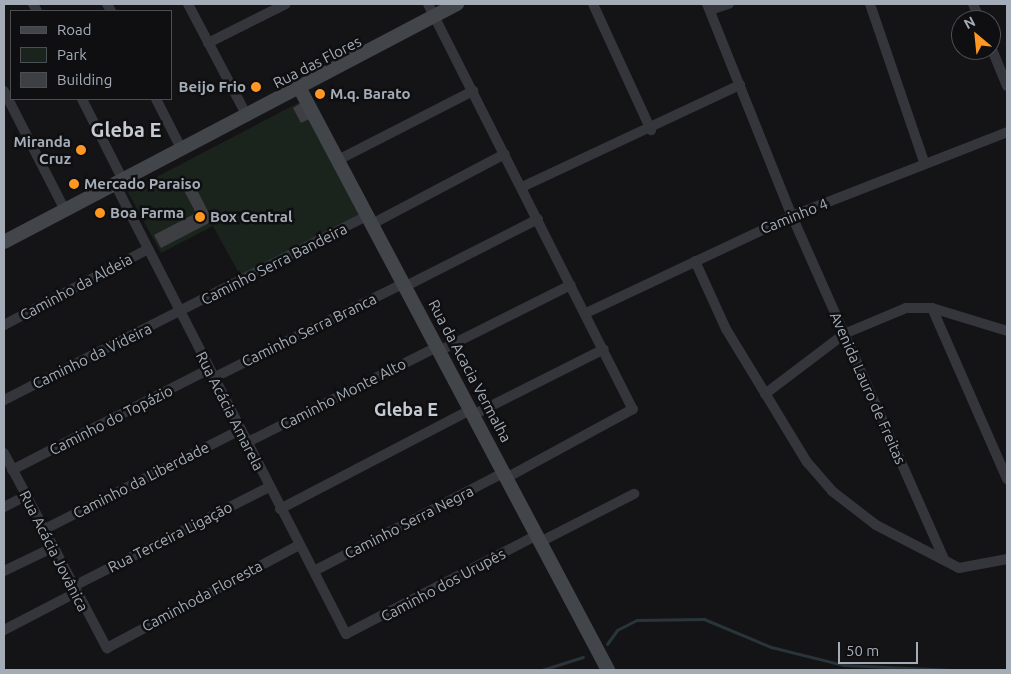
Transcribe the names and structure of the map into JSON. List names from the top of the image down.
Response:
{
  "streets": {
    "street": [
      "Rua das Flores",
      "Caminho 4",
      "Caminho Serra Bandeira",
      "Caminho da Aldeia",
      "Caminho Serra Branca",
      "Caminho da Videira",
      "Rua da Acacia Vermalha",
      "Avenida Lauro de Freitas",
      "Caminho Monte Alto",
      "Rua Acácia Amarela",
      "Caminho do Topázio",
      "Caminho da Liberdade",
      "Caminho Serra Negra",
      "Rua Terceira Ligação",
      "Rua Acácia Jovânica",
      "Caminho dos Urupês",
      "Caminhoda Floresta"
    ]
  },
  "crossings": [
    ["Rua das Flores", "Rua da Acacia Vermalha"],
    ["Rua das Flores", "Rua Acácia Amarela"],
    ["Caminho 4", "Avenida Lauro de Freitas"],
    ["Caminho Serra Bandeira", "Caminho da Videira"],
    ["Caminho Serra Bandeira", "Rua da Acacia Vermalha"],
    ["Caminho Serra Bandeira", "Rua Acácia Amarela"],
    ["Caminho da Aldeia", "Rua Acácia Amarela"],
    ["Caminho Serra Branca", "Rua da Acacia Vermalha"],
    ["Caminho Serra Branca", "Rua Acácia Amarela"],
    ["Caminho Serra Branca", "Caminho do Topázio"],
    ["Caminho da Videira", "Rua Acácia Amarela"],
    ["Rua da Acacia Vermalha", "Caminho Monte Alto"],
    ["Rua da Acacia Vermalha", "Caminho Serra Negra"],
    ["Rua da Acacia Vermalha", "Caminho dos Urupês"],
    ["Caminho Monte Alto", "Rua Acácia Amarela"],
    ["Rua Acácia Amarela", "Caminho do Topázio"],
    ["Rua Acácia Amarela", "Caminho da Liberdade"],
    ["Rua Acácia Amarela", "Caminho Serra Negra"],
    ["Rua Acácia Amarela", "Rua Terceira Ligação"],
    ["Rua Acácia Amarela", "Caminho dos Urupês"],
    ["Rua Acácia Amarela", "Caminhoda Floresta"],
    ["Caminho do Topázio", "Rua Acácia Jovânica"],
    ["Caminho da Liberdade", "Rua Acácia Jovânica"],
    ["Rua Terceira Ligação", "Rua Acácia Jovânica"],
    ["Rua Acácia Jovânica", "Caminhoda Floresta"]
  ],
  "districts": ["Gleba E", "Gleba E"],
  "places": [
    "Beijo Frio",
    "M.q. Barato",
    "Miranda Cruz",
    "Mercado Paraiso",
    "Boa Farma",
    "Box Central"
  ],
  "legend": ["Road", "Park", "Building"],
  "scale_bar": "50 m",
  "north": "top left"
}
